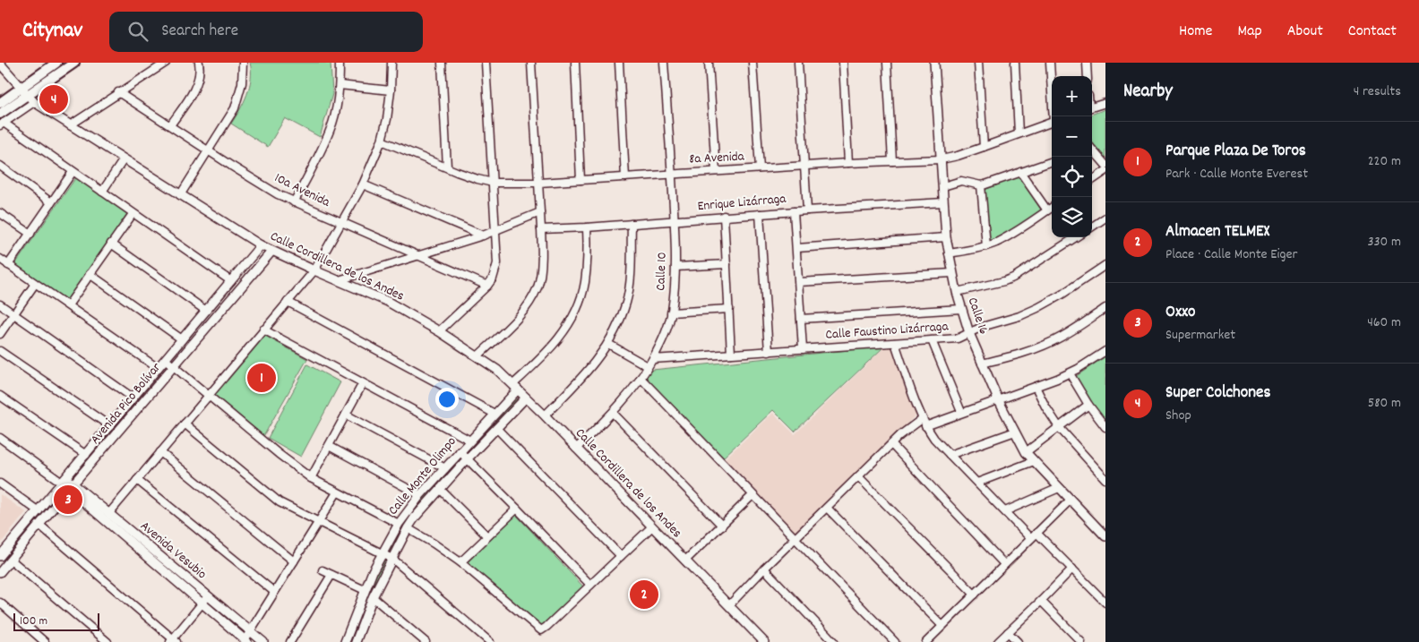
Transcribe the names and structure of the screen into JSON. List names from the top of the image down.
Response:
{
  "streets": {
    "street": [
      "8a Avenida",
      "10a Avenida",
      "Enrique Lizárraga",
      "Calle Cordillera de los Andes",
      "Calle 10",
      "Calle 16",
      "Calle Faustino Lizárraga",
      "Avenida Pico Bolívar",
      "Calle Monte Olimpo",
      "Avenida Vesubio"
    ]
  },
  "crossings": [
    ["8a Avenida", "Calle 10"],
    ["8a Avenida", "Calle 16"],
    ["Enrique Lizárraga", "Calle 10"],
    ["Enrique Lizárraga", "Calle 16"],
    ["Calle Cordillera de los Andes", "Calle 10"],
    ["Calle Cordillera de los Andes", "Avenida Pico Bolívar"],
    ["Calle Cordillera de los Andes", "Calle Monte Olimpo"],
    ["Calle 10", "Calle Faustino Lizárraga"],
    ["Calle 16", "Calle Faustino Lizárraga"],
    ["Avenida Pico Bolívar", "Avenida Vesubio"]
  ],
  "scale_bar": "100 m",
  "page": {
    "header": "Citynav",
    "search": "Search here",
    "nav": [
      "Home",
      "Map",
      "About",
      "Contact"
    ],
    "heading": ["Nearby", "4 results"],
    "map_buttons": ["+", "−"],
    "pins": [
      "4",
      "1",
      "3",
      "2"
    ],
    "list": [
      {
        "mark": "1",
        "name": "Parque Plaza De Toros",
        "note": "Park · Calle Monte Everest",
        "value": "220 m"
      },
      {
        "mark": "2",
        "name": "Almacen TELMEX",
        "note": "Place · Calle Monte Eiger",
        "value": "330 m"
      },
      {
        "mark": "3",
        "name": "Oxxo",
        "note": "Supermarket",
        "value": "460 m"
      },
      {
        "mark": "4",
        "name": "Super Colchones",
        "note": "Shop",
        "value": "580 m"
      }
    ],
    "scale": "100 m"
  }
}
